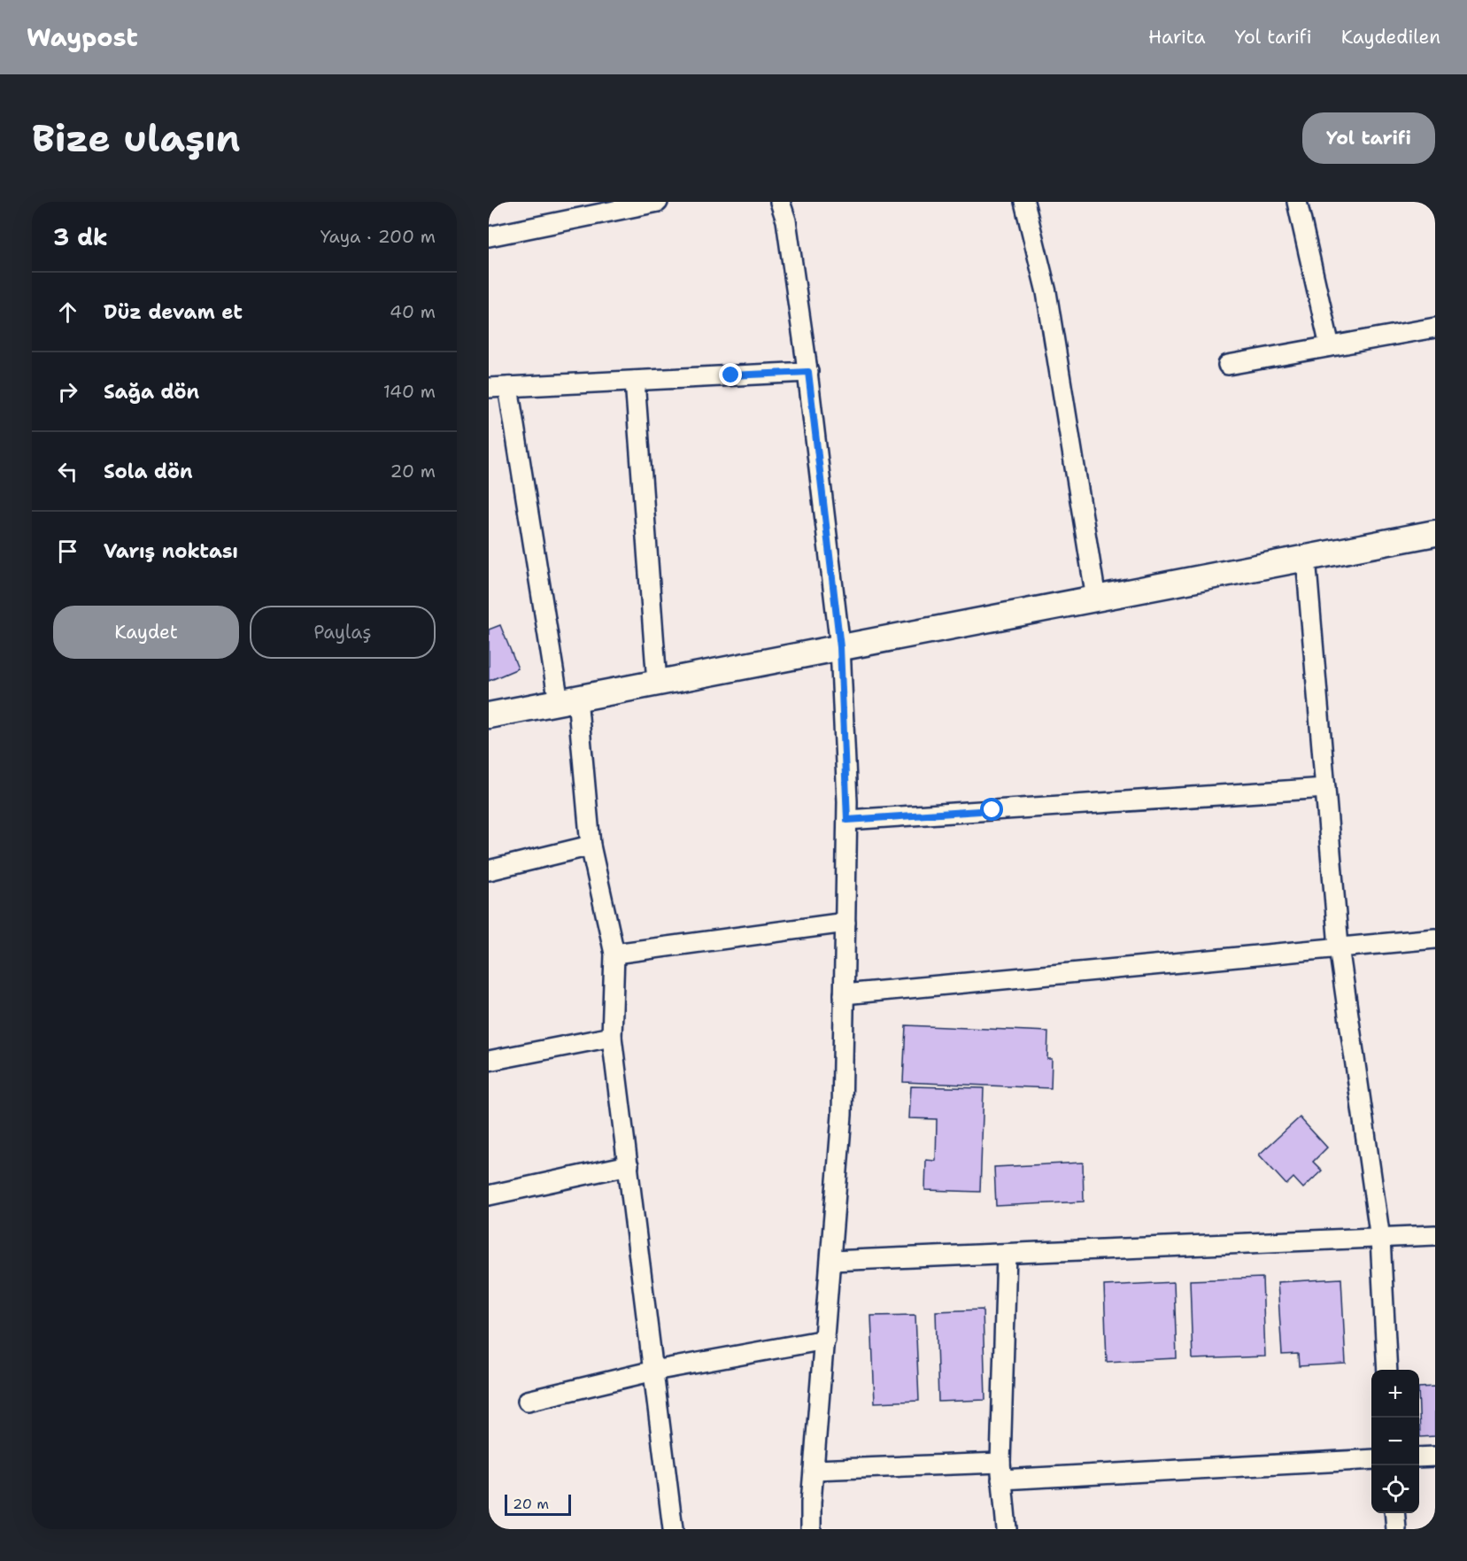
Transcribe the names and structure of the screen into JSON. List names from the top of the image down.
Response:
{
  "scale_bar": "20 m",
  "page": {
    "header": "Waypost",
    "nav": ["Harita", "Yol tarifi", "Kaydedilen"],
    "buttons": [
      "Yol tarifi",
      ["Kaydet", "Paylaş"]
    ],
    "title": "Bize ulaşın",
    "heading": ["3 dk", "Yaya · 200 m"],
    "list": [
      ["Düz devam et", "40 m"],
      ["Sağa dön", "140 m"],
      ["Sola dön", "20 m"],
      "Varış noktası"
    ],
    "map_buttons": ["+", "−"],
    "scale": "20 m"
  }
}
